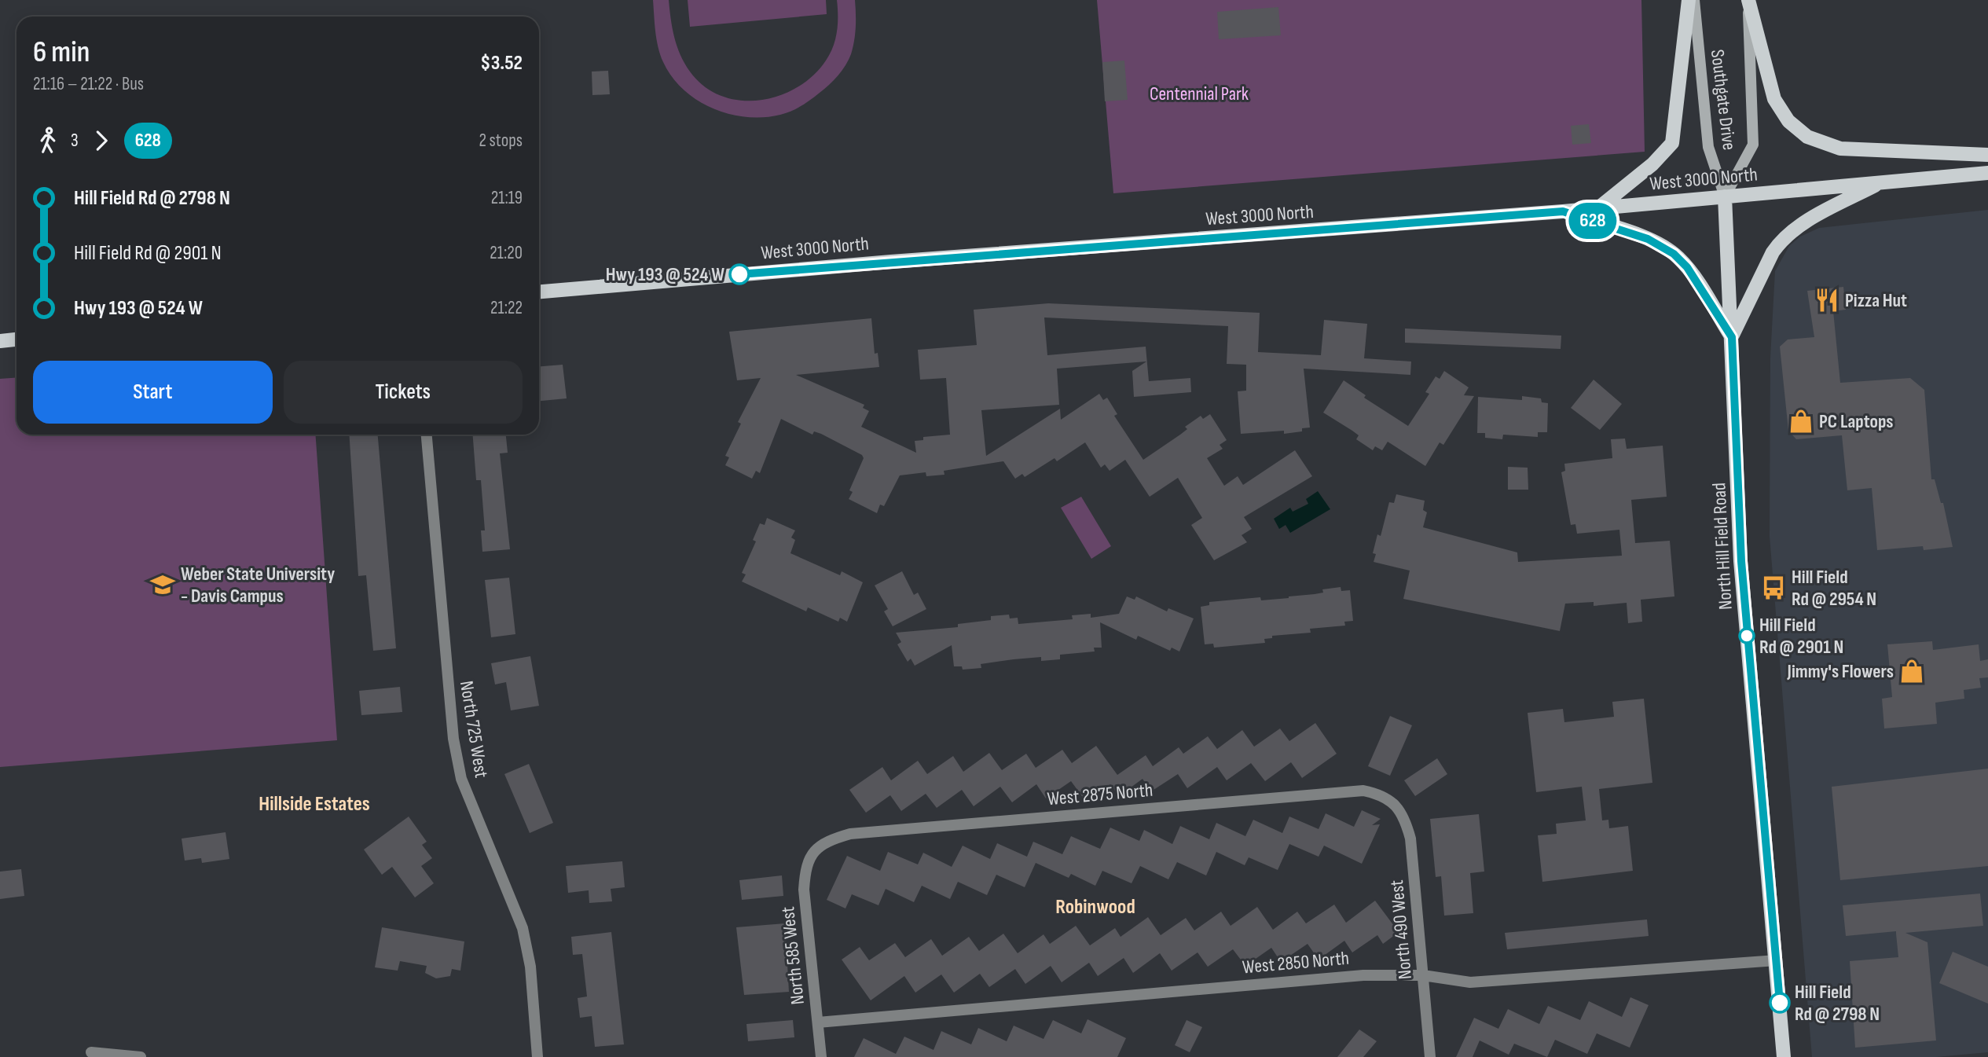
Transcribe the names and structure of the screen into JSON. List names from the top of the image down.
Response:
{
  "streets": {
    "main road": ["Southgate Drive", "West 3000 North", "North Hill Field Road"],
    "street": [
      "North 725 West",
      "West 2875 North",
      "North 490 West",
      "North 585 West",
      "West 2850 North"
    ]
  },
  "crossings": [
    ["Southgate Drive", "West 3000 North"],
    ["Southgate Drive", "North Hill Field Road"],
    ["West 3000 North", "North Hill Field Road"],
    ["North Hill Field Road", "West 2850 North"],
    ["West 2875 North", "North 490 West"],
    ["West 2875 North", "North 585 West"],
    ["North 490 West", "West 2850 North"],
    ["North 585 West", "West 2850 North"]
  ],
  "districts": ["Hillside Estates", "Robinwood"],
  "parks": ["Centennial Park"],
  "places": {
    "other": ["Hwy 193 @ 524 W", "Hill Field Rd @ 2901 N", "Hill Field Rd @ 2798 N"],
    "restaurant": ["Pizza Hut"],
    "shop": ["PC Laptops", "Jimmy's Flowers"],
    "school or university": ["Weber State University - Davis Campus"],
    "bus stop": ["Hill Field Rd @ 2954 N"]
  },
  "lines": ["bus line 628"],
  "page": {
    "on_map": "628",
    "heading": ["6 min", "21:16 – 21:22 · Bus", "$3.52"],
    "legs": ["3", "628", "2 stops"],
    "list": [
      {
        "name": "Hill Field Rd @ 2798 N",
        "value": "21:19"
      },
      {
        "name": "Hill Field Rd @ 2901 N",
        "value": "21:20"
      },
      {
        "name": "Hwy 193 @ 524 W",
        "value": "21:22"
      }
    ],
    "buttons": ["Start", "Tickets"]
  }
}
